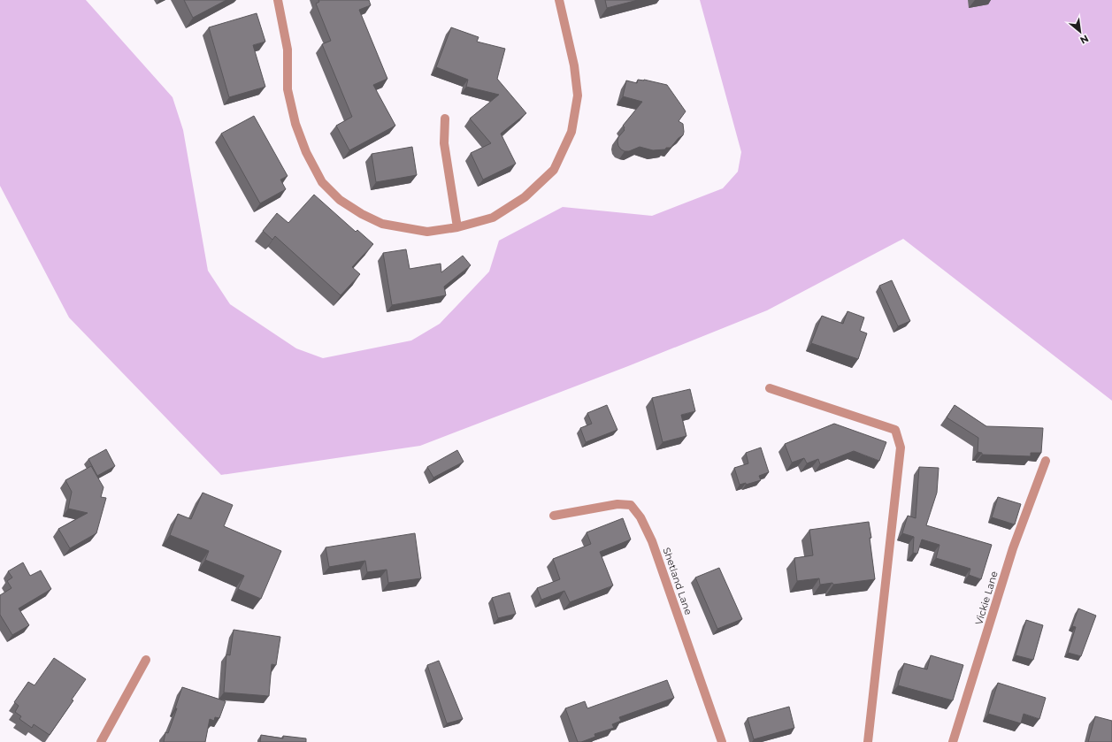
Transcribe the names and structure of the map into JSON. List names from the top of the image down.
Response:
{
  "streets": {
    "street": ["Shetland Lane", "Vickie Lane"]
  },
  "north": "bottom right"
}
